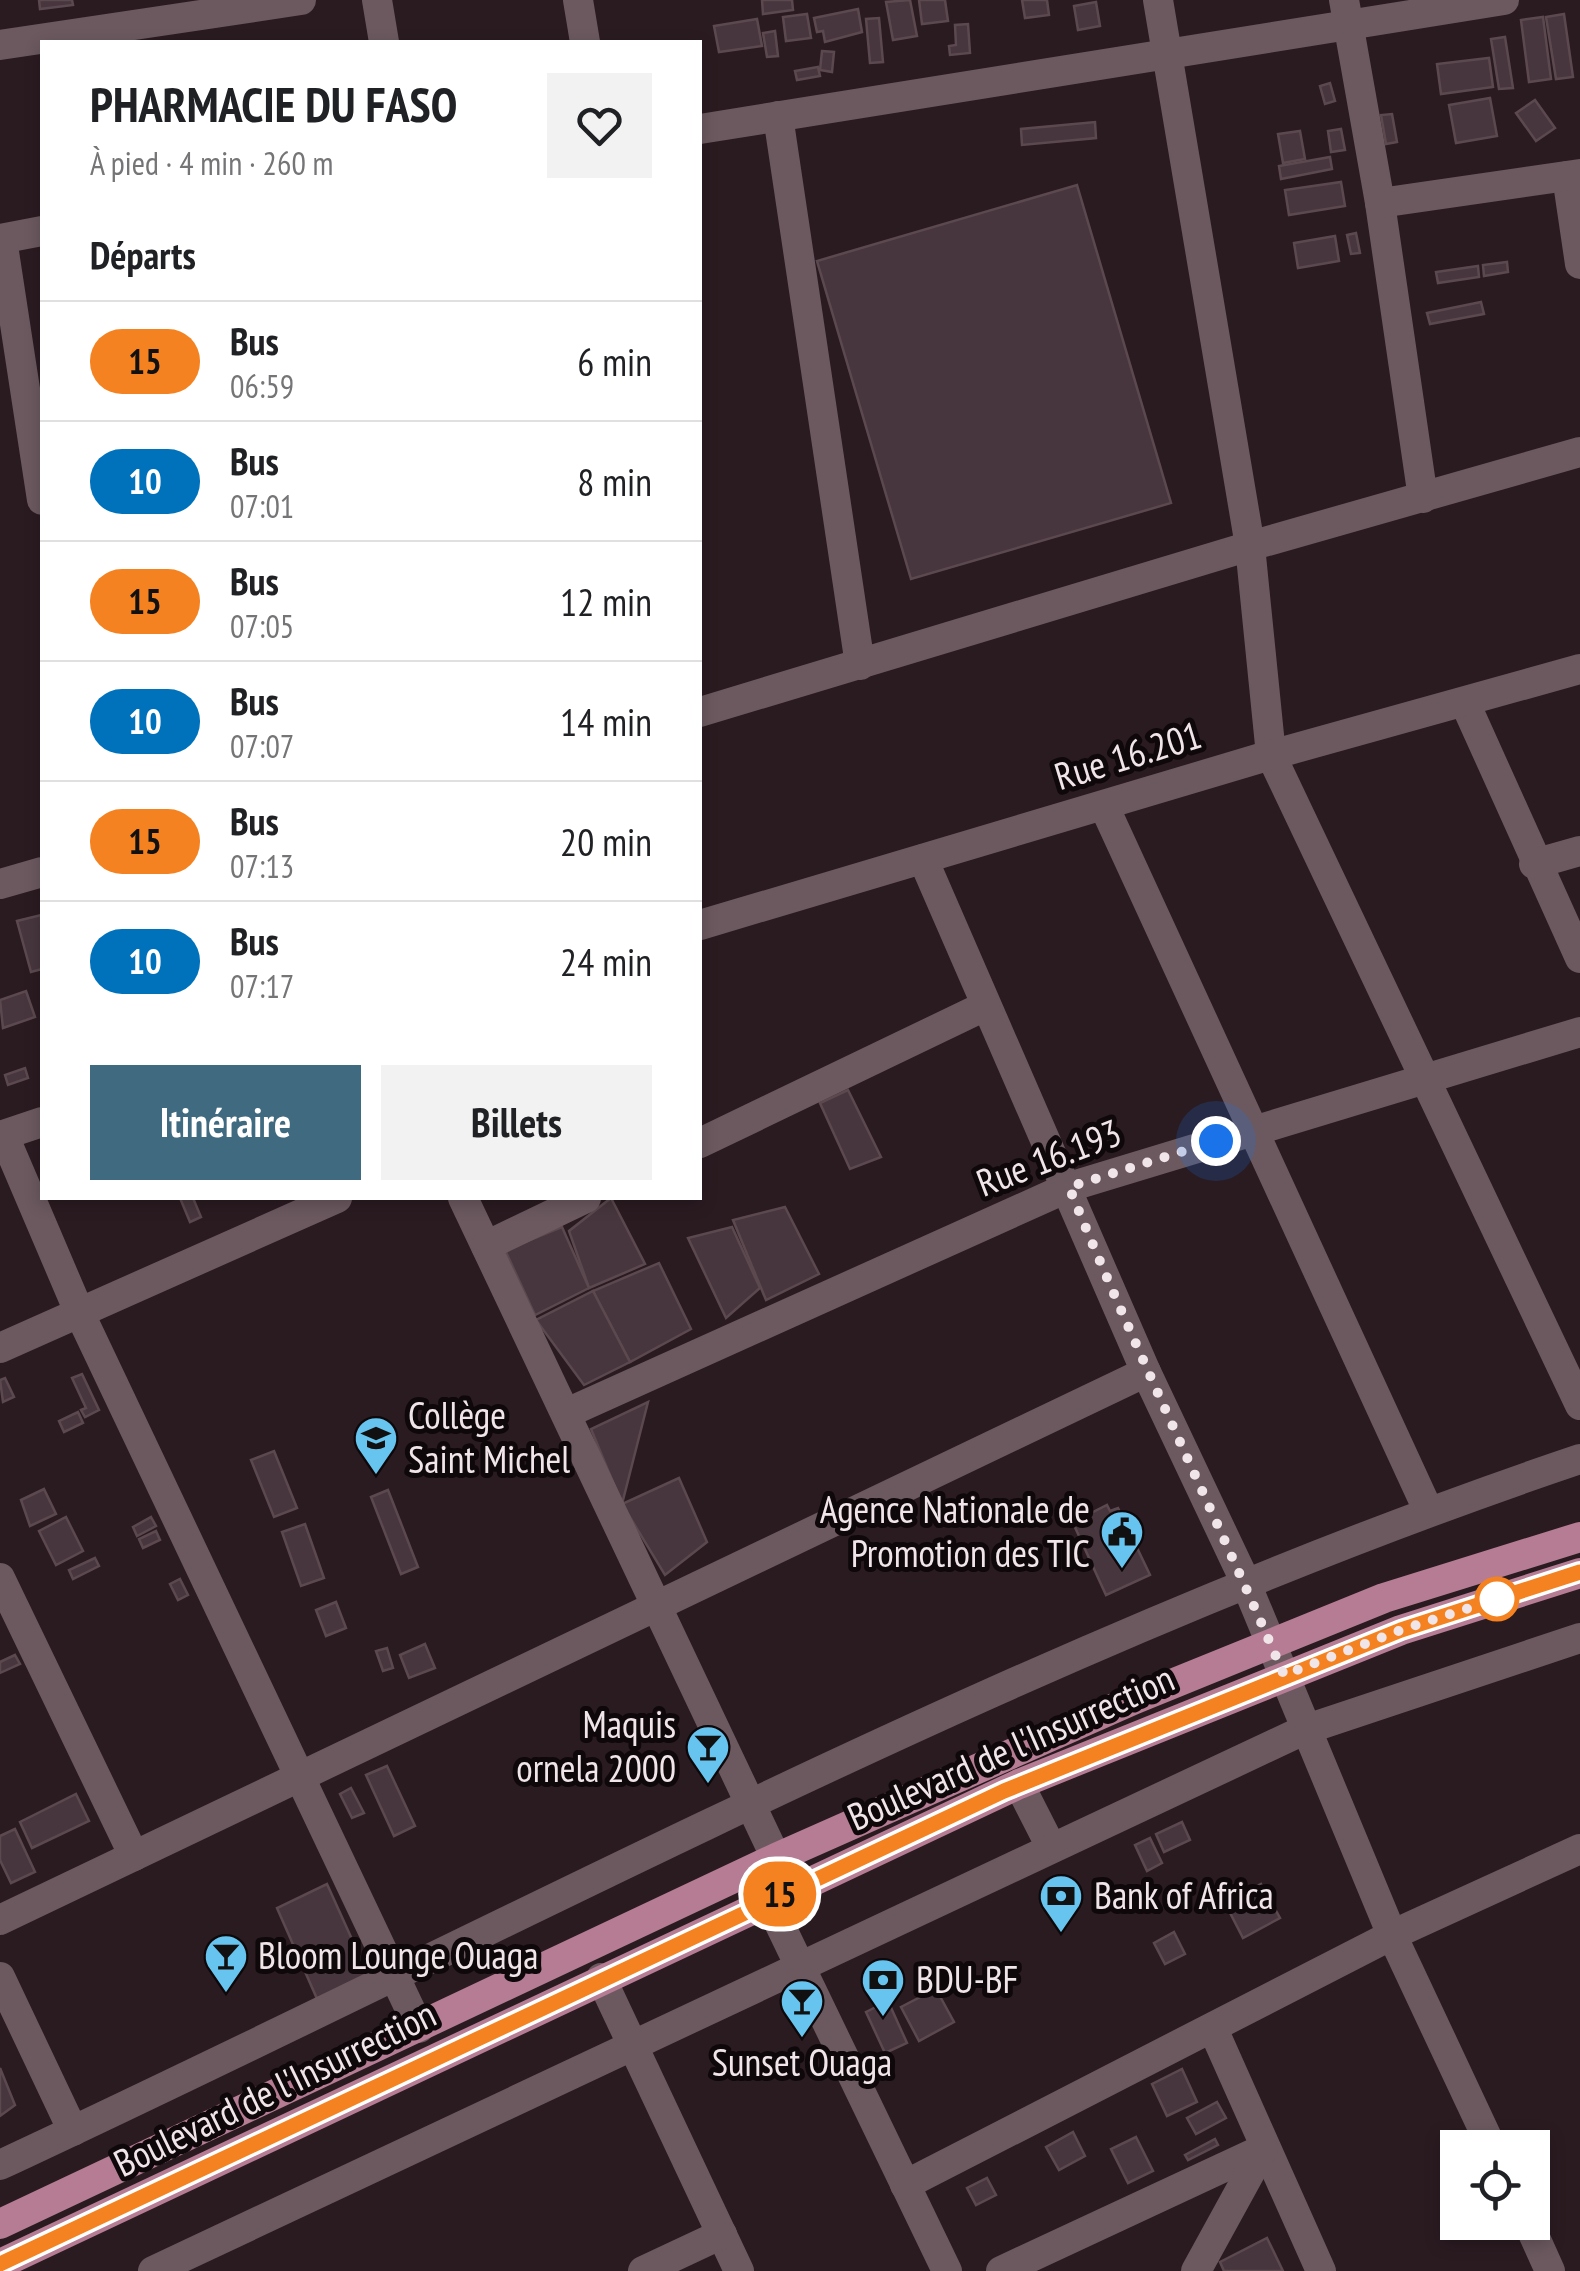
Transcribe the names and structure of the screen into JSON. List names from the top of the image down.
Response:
{
  "streets": {
    "main road": ["Boulevard de l'Insurrection"],
    "street": ["Rue 16.201", "Rue 16.193"]
  },
  "places": {
    "school or university": ["Collège Saint Michel"],
    "public building": ["Agence Nationale de Promotion des TIC"],
    "bar": ["Maquis ornela 2000", "Bloom Lounge Ouaga", "Sunset Ouaga"],
    "bank": ["Bank of Africa", "BDU-BF"]
  },
  "lines": ["bus line 15"],
  "page": {
    "on_map": "15",
    "heading": [
      ["PHARMACIE DU FASO", "À pied · 4 min · 260 m"],
      "Départs"
    ],
    "list": [
      {
        "mark": "15",
        "name": "Bus",
        "note": "06:59",
        "value": "6 min"
      },
      {
        "mark": "10",
        "name": "Bus",
        "note": "07:01",
        "value": "8 min"
      },
      {
        "mark": "15",
        "name": "Bus",
        "note": "07:05",
        "value": "12 min"
      },
      {
        "mark": "10",
        "name": "Bus",
        "note": "07:07",
        "value": "14 min"
      },
      {
        "mark": "15",
        "name": "Bus",
        "note": "07:13",
        "value": "20 min"
      },
      {
        "mark": "10",
        "name": "Bus",
        "note": "07:17",
        "value": "24 min"
      }
    ],
    "buttons": ["Itinéraire", "Billets"]
  }
}
